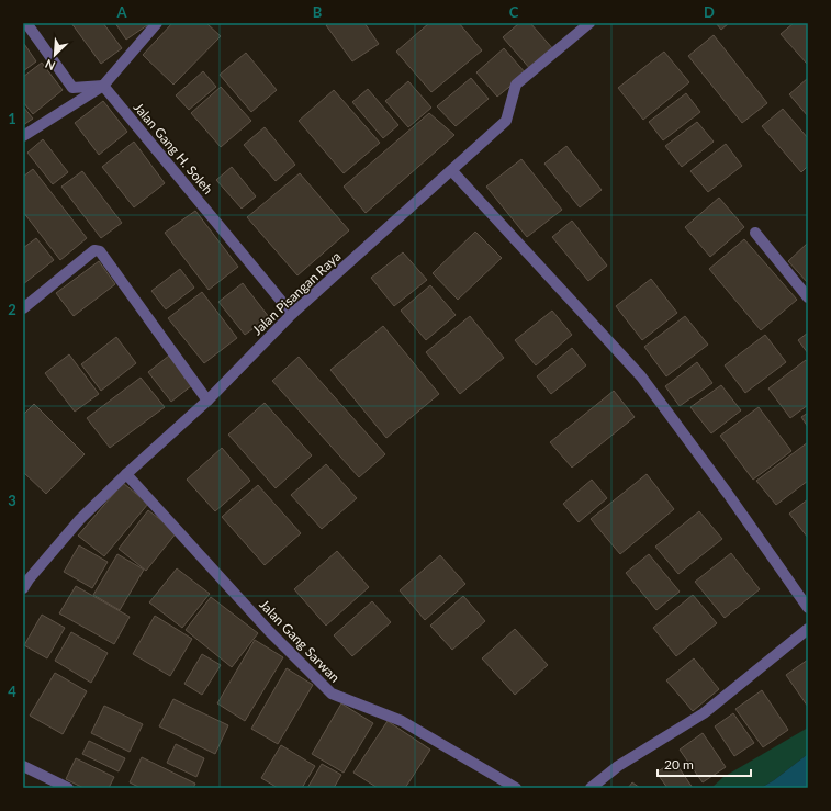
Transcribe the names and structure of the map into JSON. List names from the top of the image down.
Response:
{
  "streets": {
    "street": ["Jalan Gang H. Soleh", "Jalan Pisangan Raya", "Jalan Gang Sarwan"]
  },
  "crossings": [
    ["Jalan Gang H. Soleh", "Jalan Pisangan Raya"],
    ["Jalan Pisangan Raya", "Jalan Gang Sarwan"]
  ],
  "scale_bar": "20 m",
  "north": "bottom left",
  "grid": {
    "columns": [
      "A",
      "B",
      "C",
      "D"
    ],
    "rows": [
      "1",
      "2",
      "3",
      "4"
    ]
  }
}
